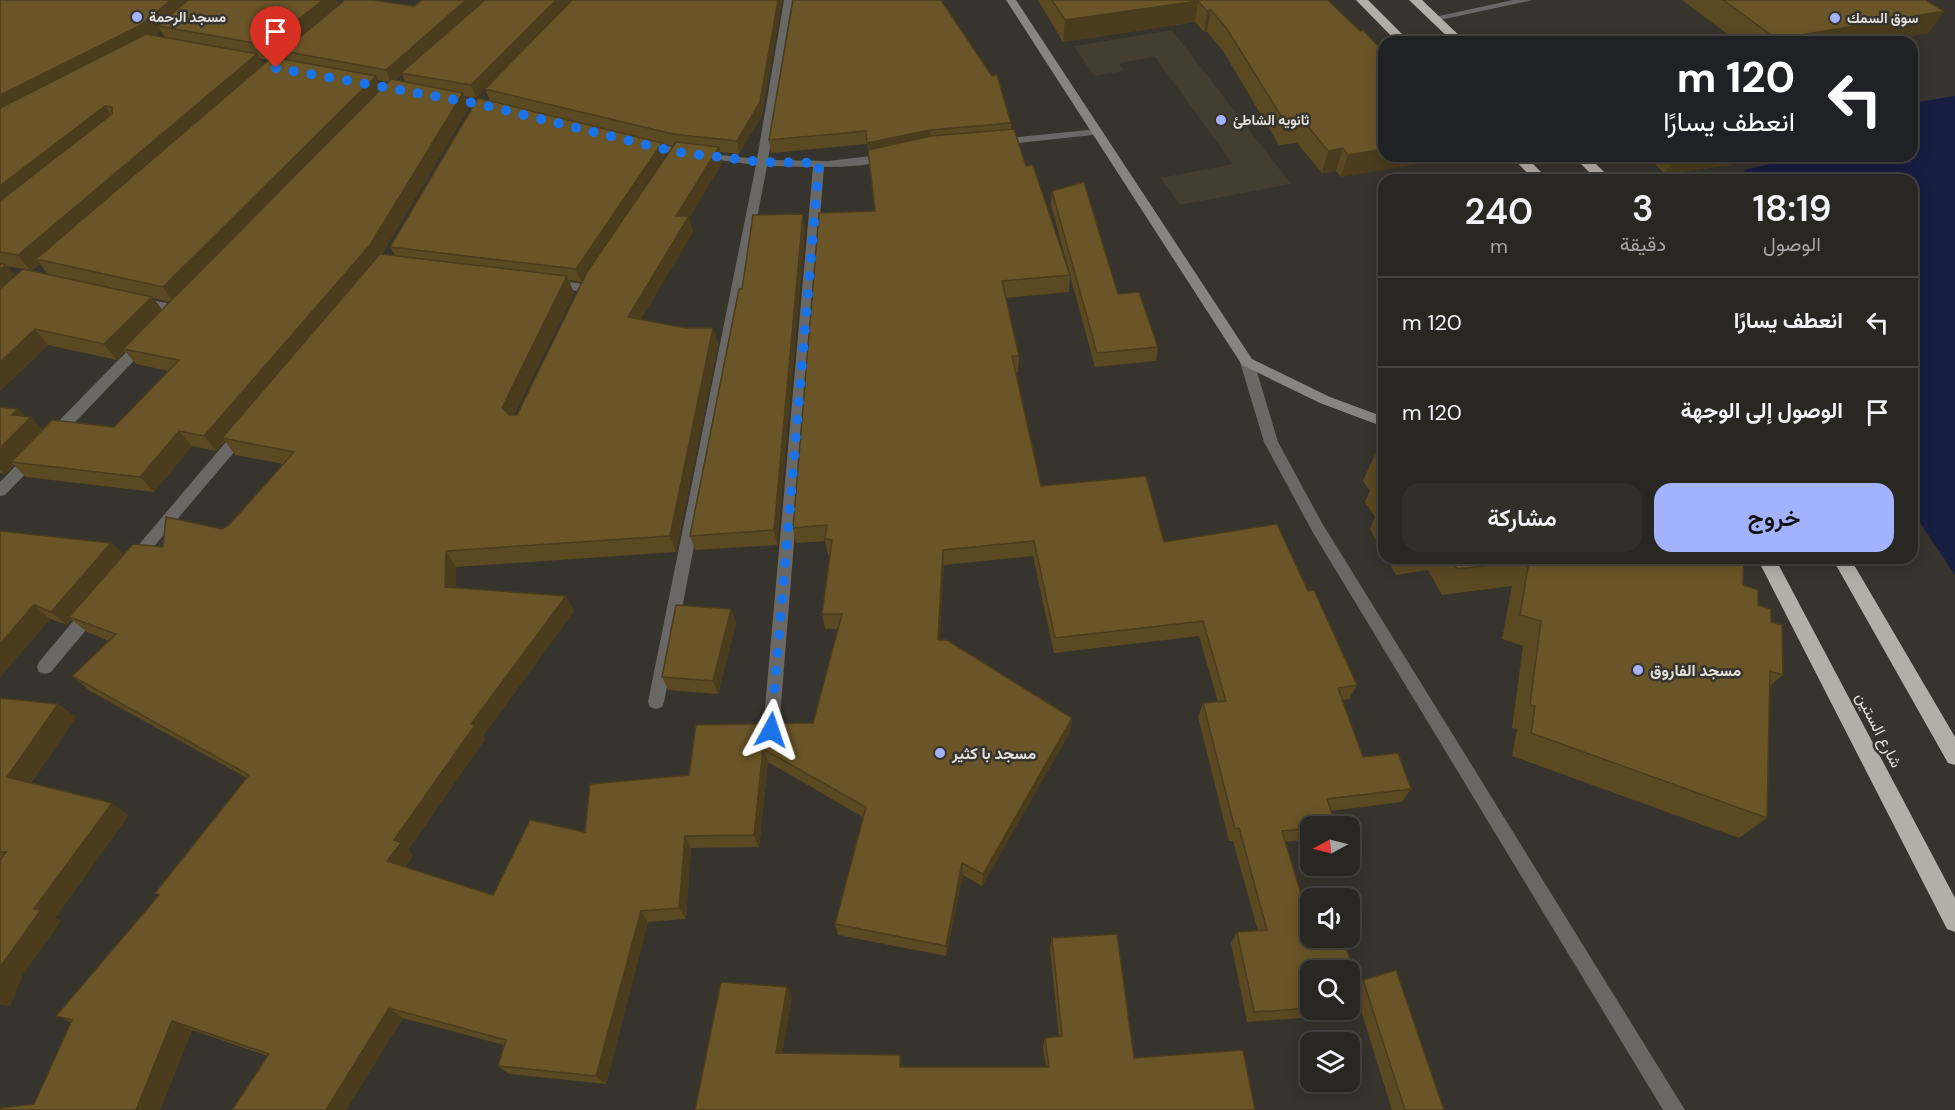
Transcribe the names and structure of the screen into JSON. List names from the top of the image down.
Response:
{
  "streets": {
    "highway": ["شارع الستين"]
  },
  "places": [
    "مسجد الرحمة",
    "سوق السمك",
    "ثانويه الشاطئ",
    "مسجد الفاروق",
    "مسجد با كثير"
  ],
  "north": "left",
  "page": {
    "turn": ["120 m", "انعطف يسارًا"],
    "eta": [
      "18:19",
      "الوصول",
      "3",
      "دقيقة",
      "240",
      "m"
    ],
    "list": [
      {
        "name": "انعطف يسارًا",
        "value": "120 m"
      },
      {
        "name": "الوصول إلى الوجهة",
        "value": "120 m"
      }
    ],
    "buttons": ["خروج", "مشاركة"]
  }
}
